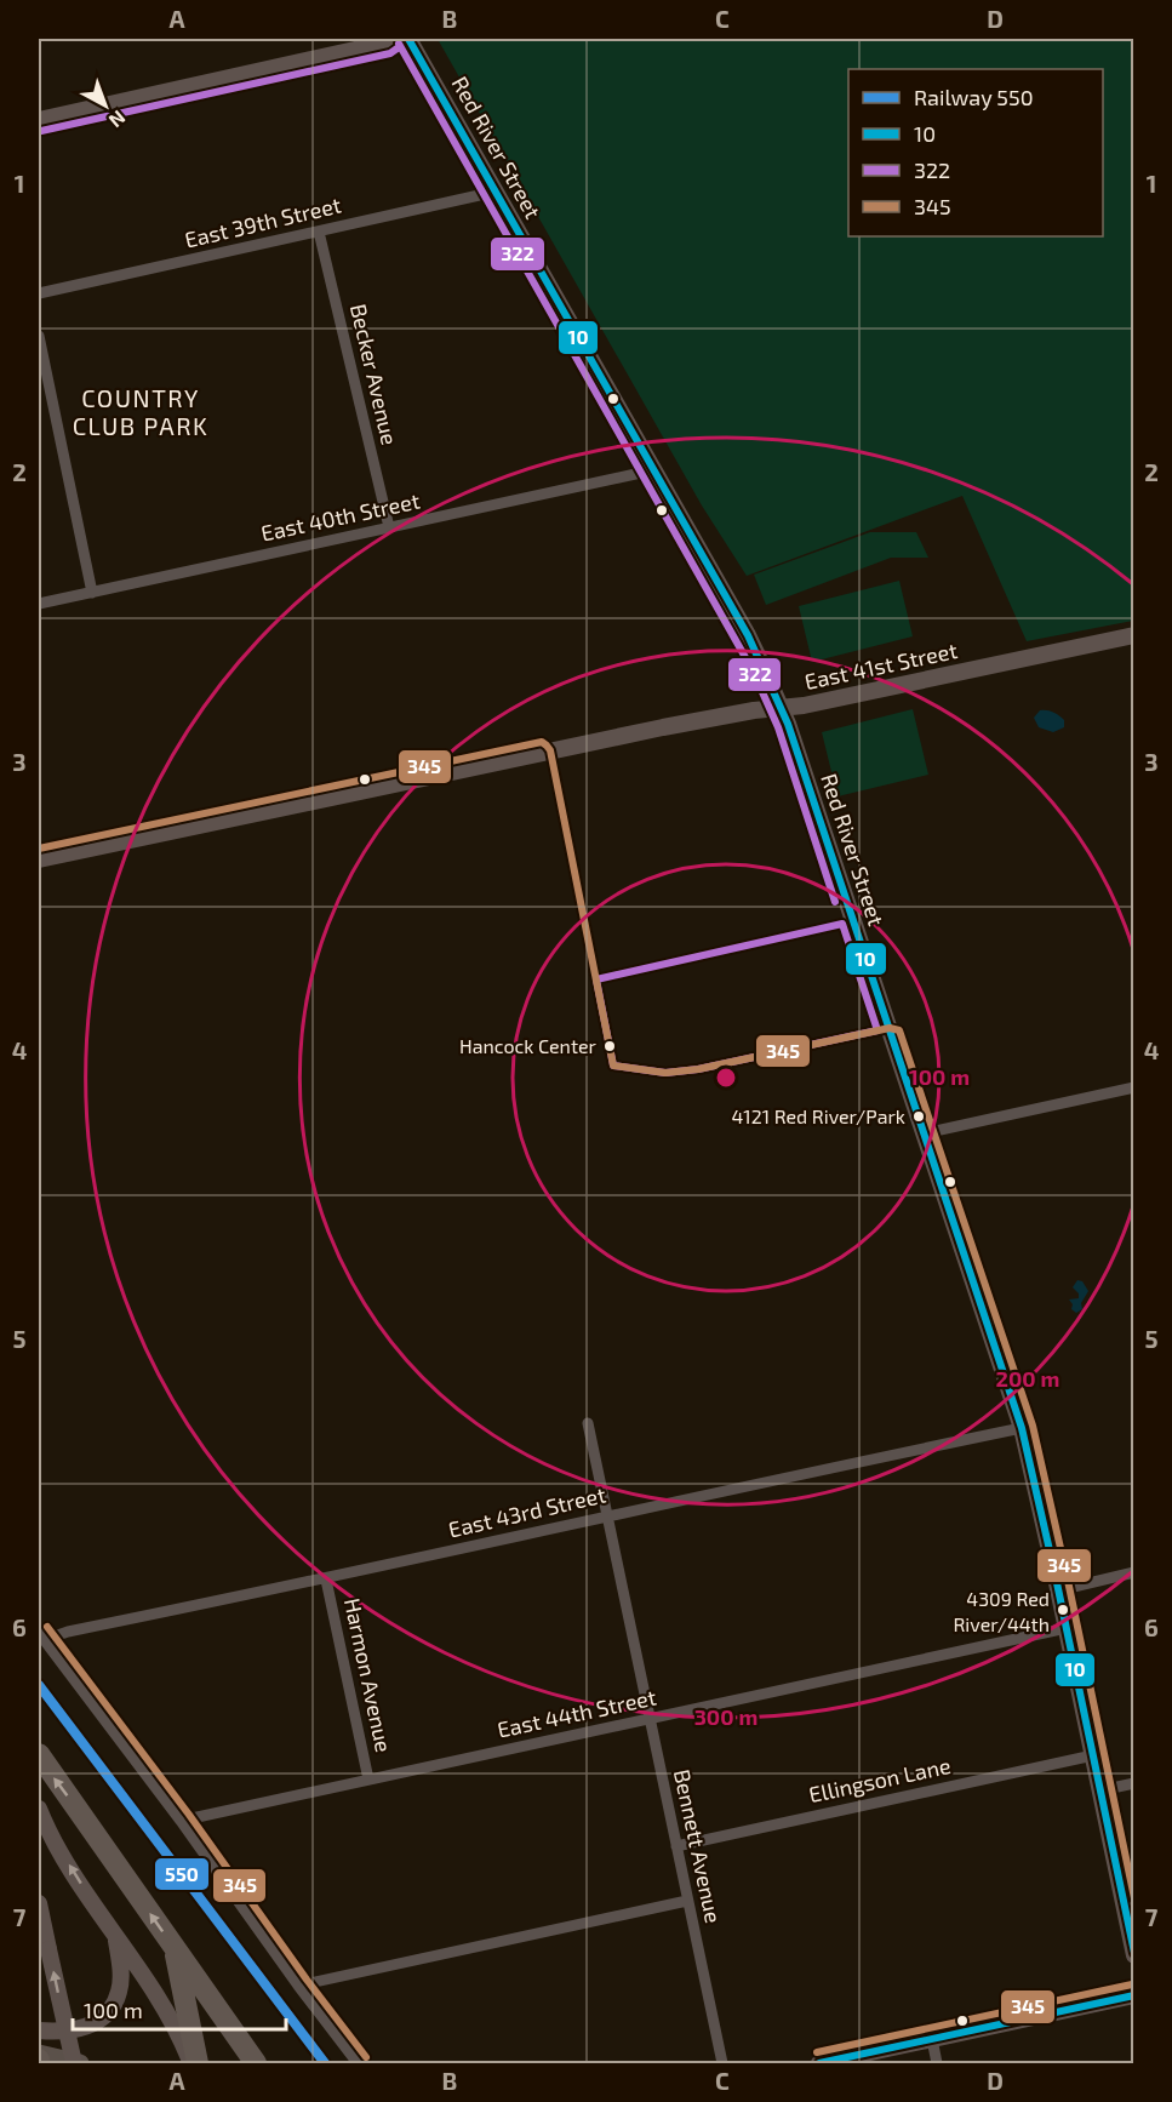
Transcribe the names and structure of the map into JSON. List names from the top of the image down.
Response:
{
  "streets": {
    "main road": ["Red River Street", "East 41st Street"],
    "street": [
      "East 39th Street",
      "Becker Avenue",
      "East 40th Street",
      "East 43rd Street",
      "Harmon Avenue",
      "East 44th Street",
      "Ellingson Lane",
      "Bennett Avenue"
    ]
  },
  "crossings": [
    ["Red River Street", "East 39th Street"],
    ["Red River Street", "East 40th Street"],
    ["Red River Street", "East 41st Street"],
    ["Red River Street", "East 43rd Street"],
    ["Red River Street", "East 44th Street"],
    ["Red River Street", "Ellingson Lane"],
    ["East 39th Street", "Becker Avenue"],
    ["Becker Avenue", "East 40th Street"],
    ["East 43rd Street", "Harmon Avenue"],
    ["East 43rd Street", "Bennett Avenue"],
    ["Harmon Avenue", "East 44th Street"],
    ["East 44th Street", "Bennett Avenue"],
    ["Ellingson Lane", "Bennett Avenue"]
  ],
  "districts": ["COUNTRY CLUB PARK"],
  "places": ["Hancock Center", "4121 Red River/Park", "4309 Red River/44th"],
  "lines": [
    "transit line 10",
    "transit line 322",
    "transit line 345",
    "rail line 550"
  ],
  "legend": [
    "Railway 550",
    "10",
    "322",
    "345"
  ],
  "scale_bar": "100 m",
  "north": "bottom right",
  "grid": {
    "columns": [
      "A",
      "B",
      "C",
      "D"
    ],
    "rows": [
      "1",
      "2",
      "3",
      "4",
      "5",
      "6",
      "7"
    ]
  },
  "rings": ["100 m", "200 m", "300 m"]
}
